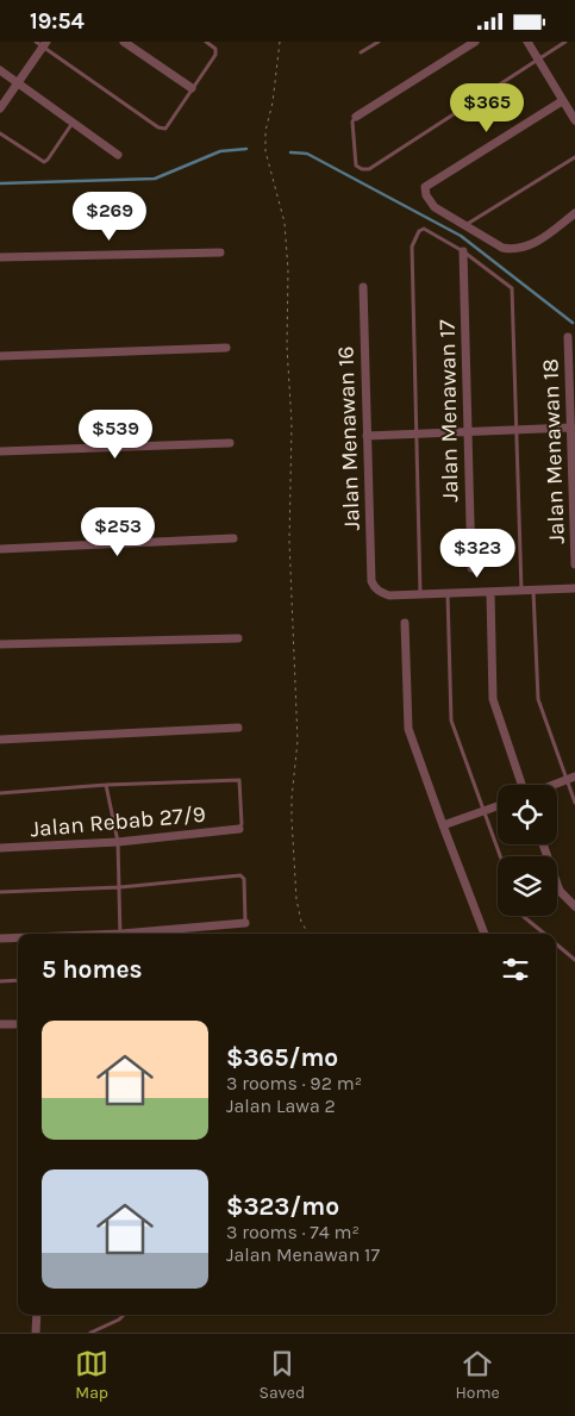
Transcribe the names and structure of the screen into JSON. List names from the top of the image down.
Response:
{
  "streets": {
    "street": [
      "Jalan Menawan 17",
      "Jalan Menawan 16",
      "Jalan Menawan 18",
      "Jalan Rebab 27/9"
    ]
  },
  "page": {
    "status": "19:54",
    "price": [
      "$365",
      "$269",
      "$539",
      "$253",
      "$323"
    ],
    "heading": "5 homes",
    "list": [
      {
        "name": "$365/mo",
        "note": "3 rooms · 92 m² · Jalan Lawa 2"
      },
      {
        "name": "$323/mo",
        "note": "3 rooms · 74 m² · Jalan Menawan 17"
      }
    ],
    "tabs": ["Map", "Saved", "Home"]
  }
}
